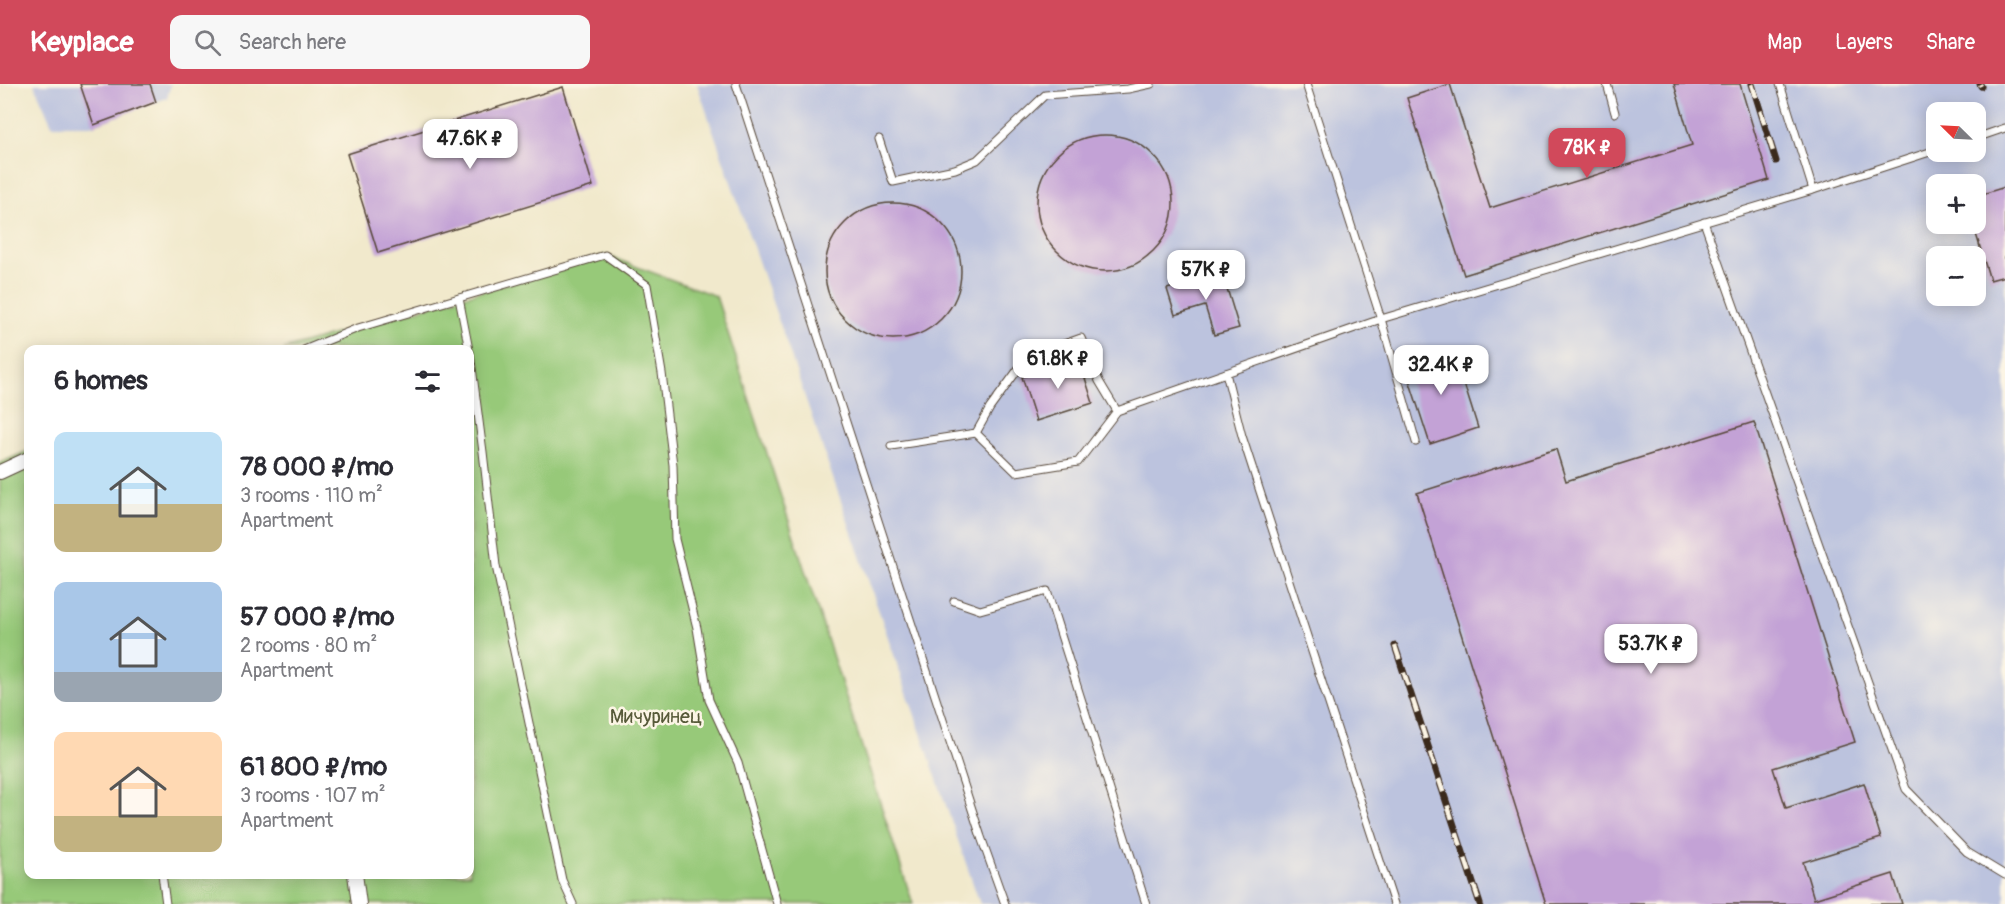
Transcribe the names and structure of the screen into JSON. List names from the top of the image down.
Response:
{
  "parks": ["Мичуринец"],
  "north": "top left",
  "page": {
    "header": "Keyplace",
    "search": "Search here",
    "nav": ["Map", "Layers", "Share"],
    "map_buttons": ["+", "−"],
    "price": [
      "47.6K ₽",
      "78K ₽",
      "57K ₽",
      "61.8K ₽",
      "32.4K ₽",
      "53.7K ₽"
    ],
    "heading": "6 homes",
    "list": [
      {
        "name": "78 000 ₽/mo",
        "note": "3 rooms · 110 m² · Apartment"
      },
      {
        "name": "57 000 ₽/mo",
        "note": "2 rooms · 80 m² · Apartment"
      },
      {
        "name": "61 800 ₽/mo",
        "note": "3 rooms · 107 m² · Apartment"
      }
    ]
  }
}
